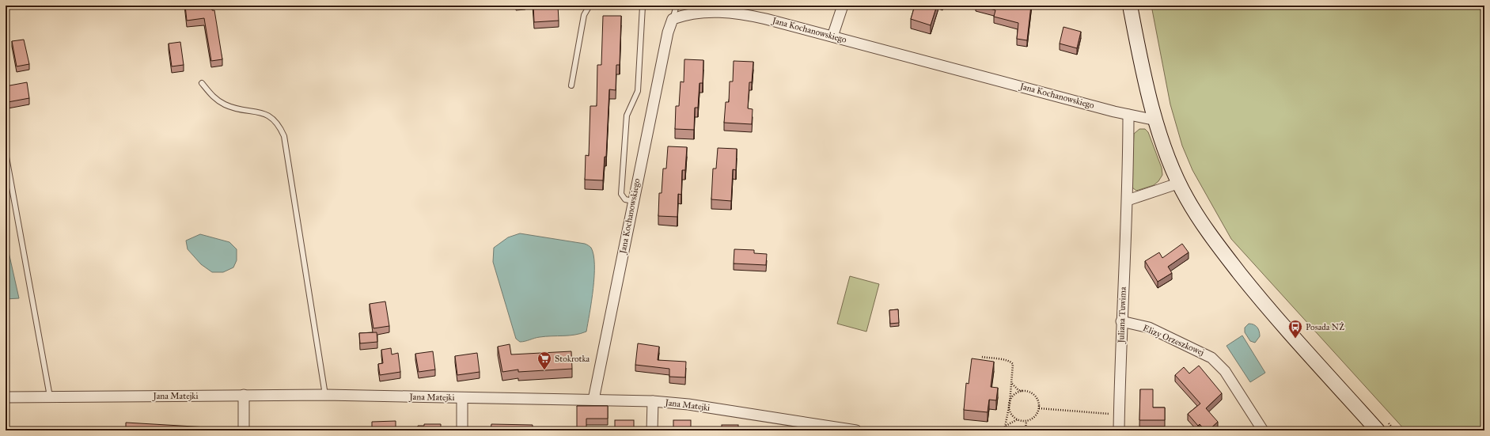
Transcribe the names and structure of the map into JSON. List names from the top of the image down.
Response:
{
  "streets": {
    "street": [
      "Jana Kochanowskiego",
      "Juliana Tuwima",
      "Elizy Orzeszkowej",
      "Jana Matejki"
    ]
  },
  "crossings": [
    ["Jana Kochanowskiego", "Juliana Tuwima"],
    ["Jana Kochanowskiego", "Jana Matejki"],
    ["Juliana Tuwima", "Elizy Orzeszkowej"]
  ],
  "places": {
    "bus stop": ["Posada NŻ"],
    "supermarket": ["Stokrotka"]
  }
}
